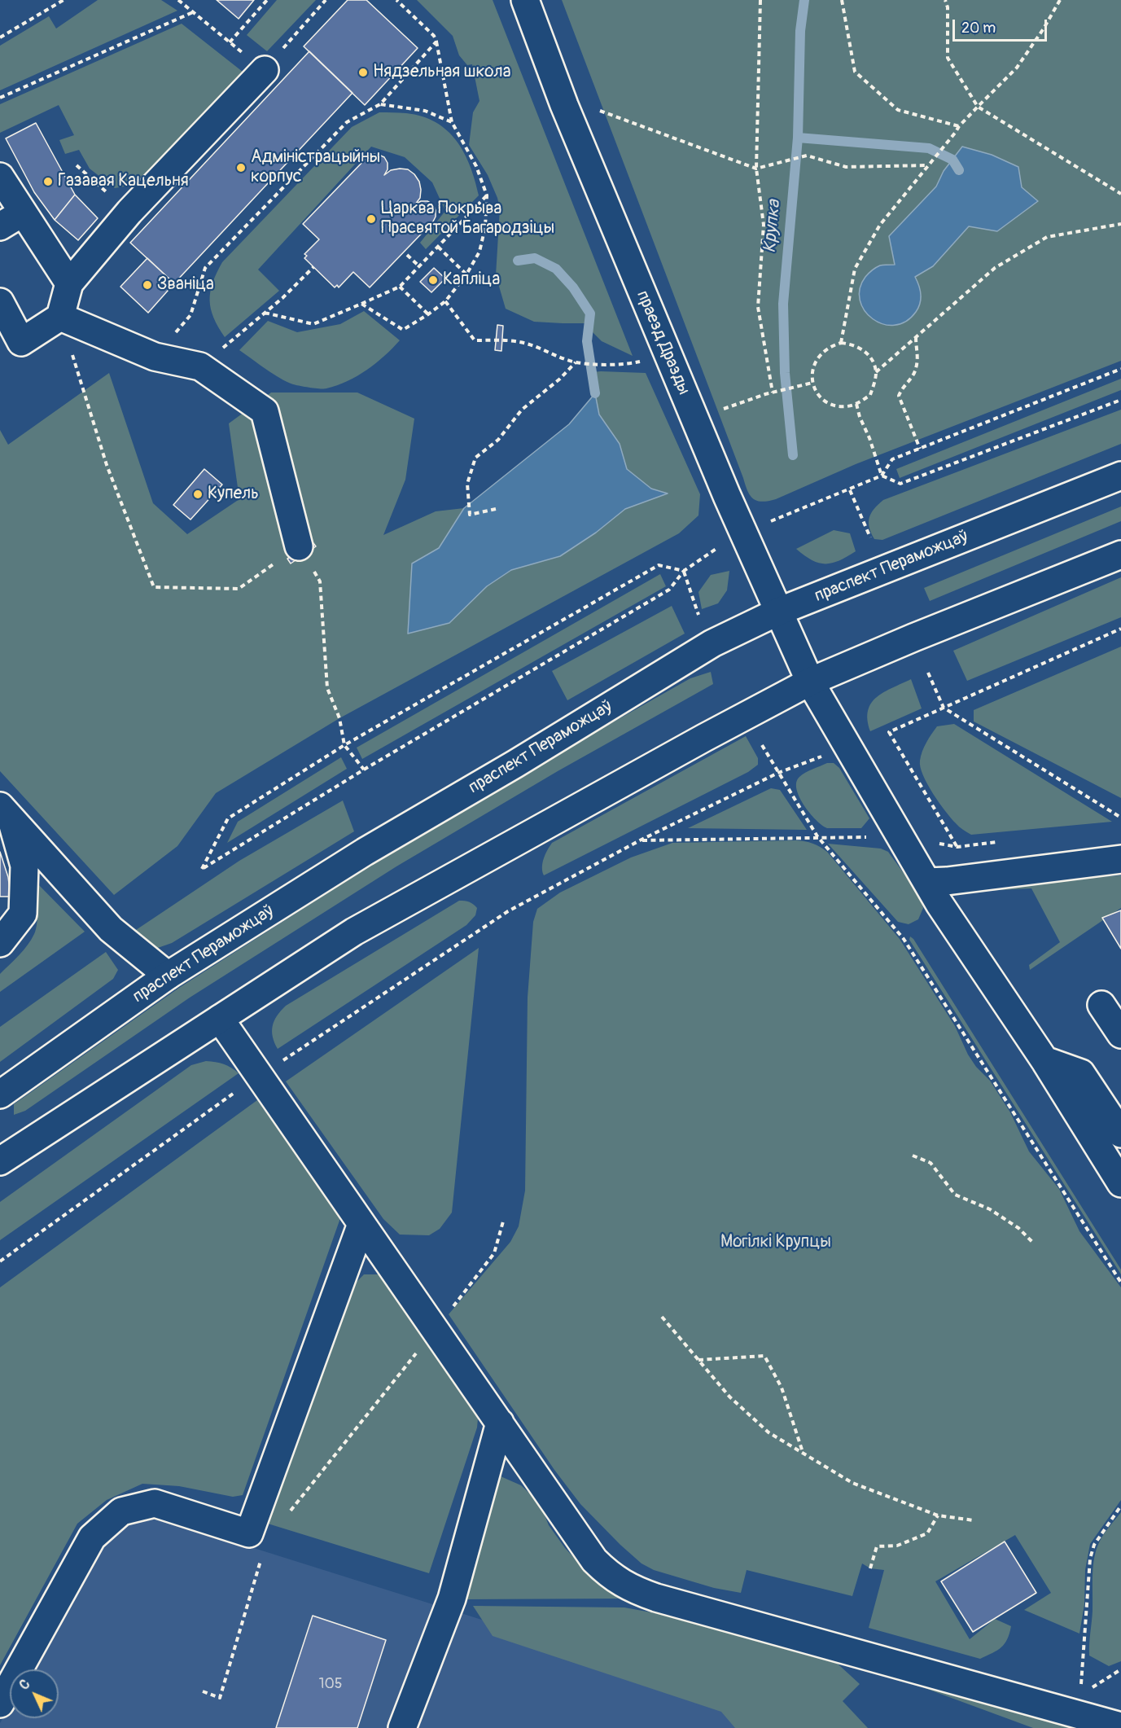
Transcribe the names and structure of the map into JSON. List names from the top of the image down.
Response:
{
  "streets": {
    "main road": ["праезд Дразды", "праспект Пераможцаў"]
  },
  "crossings": [
    ["праезд Дразды", "праспект Пераможцаў"]
  ],
  "water": ["Крупка"],
  "parks": ["Могілкі Крупцы"],
  "places": [
    "Нядзельная школа",
    "Адміністрацыйны корпус",
    "Газавая Кацельня",
    "Царква Покрыва Прасвятой Багародзіцы",
    "Капліца",
    "Званіца",
    "Купель"
  ],
  "house_numbers": ["105"],
  "scale_bar": "20 m",
  "north": "top left"
}
